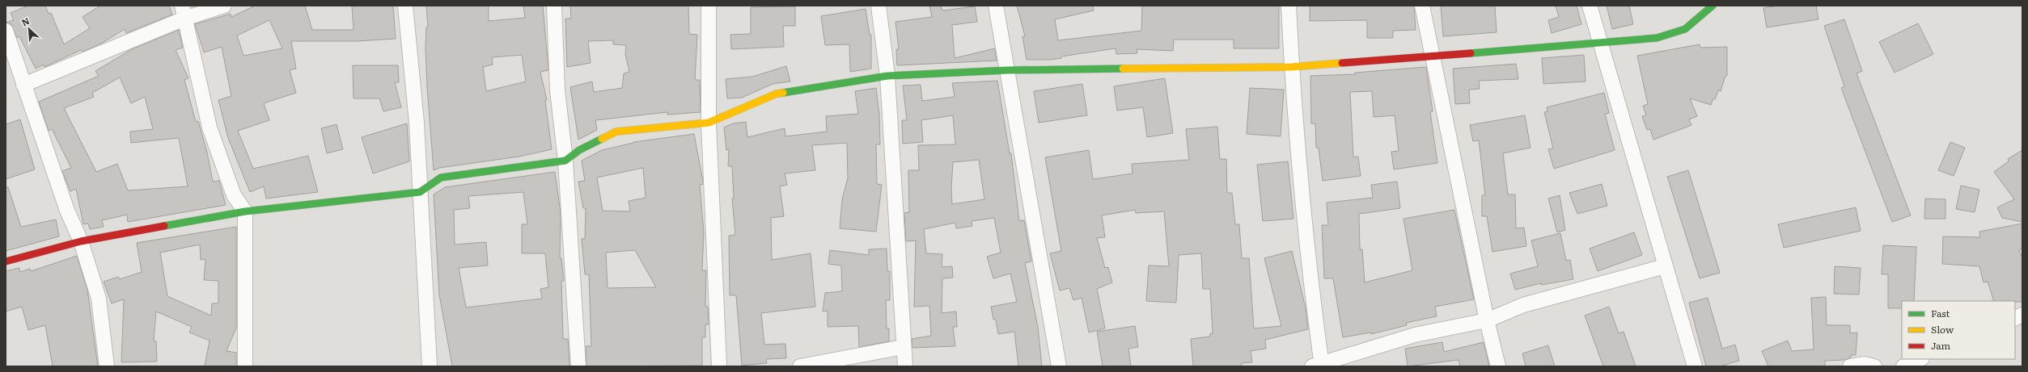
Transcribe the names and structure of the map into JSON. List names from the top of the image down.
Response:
{
  "legend": ["Fast", "Slow", "Jam"],
  "north": "top left"
}
